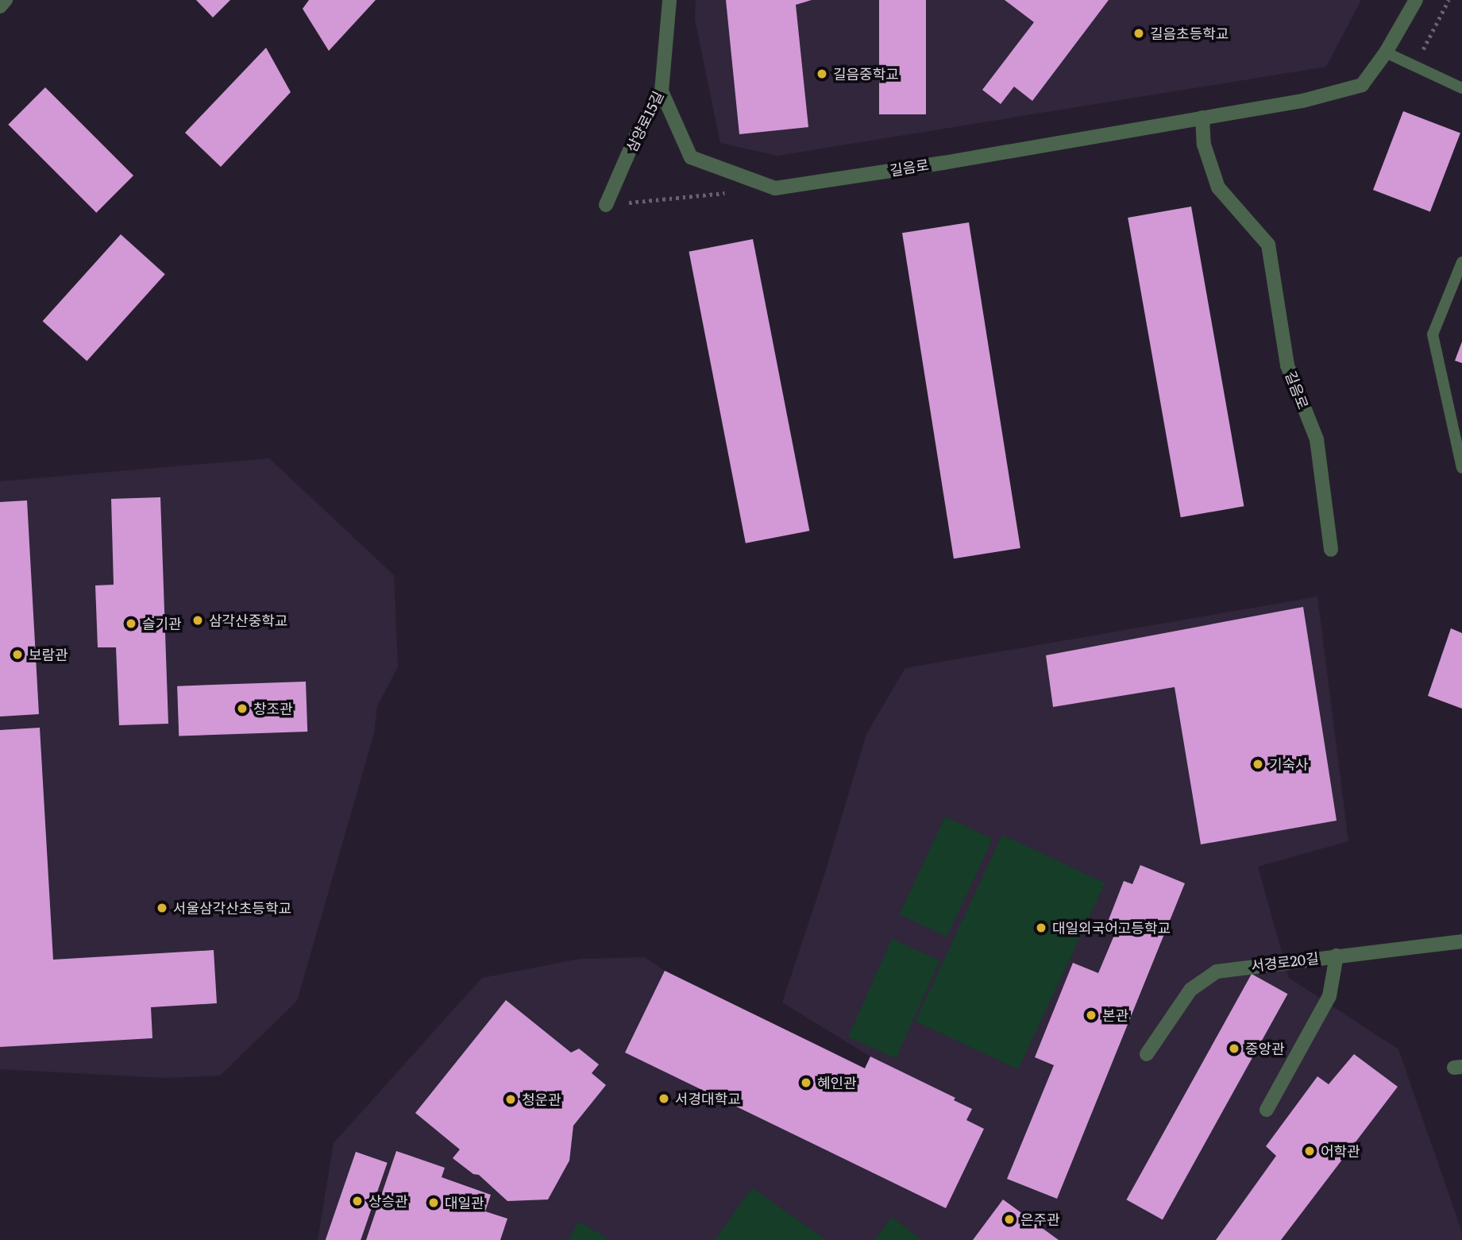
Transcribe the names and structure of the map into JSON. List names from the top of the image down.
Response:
{
  "streets": {
    "street": ["삼양로15길", "길음로", "서경로20길"]
  },
  "crossings": [
    ["삼양로15길", "길음로"]
  ],
  "places": [
    "길음초등학교",
    "길음중학교",
    "삼각산중학교",
    "슬기관",
    "보람관",
    "창조관",
    "기숙사",
    "서울삼각산초등학교",
    "대일외국어고등학교",
    "본관",
    "중앙관",
    "혜인관",
    "서경대학교",
    "청운관",
    "어학관",
    "상승관",
    "대일관",
    "은주관"
  ]
}
